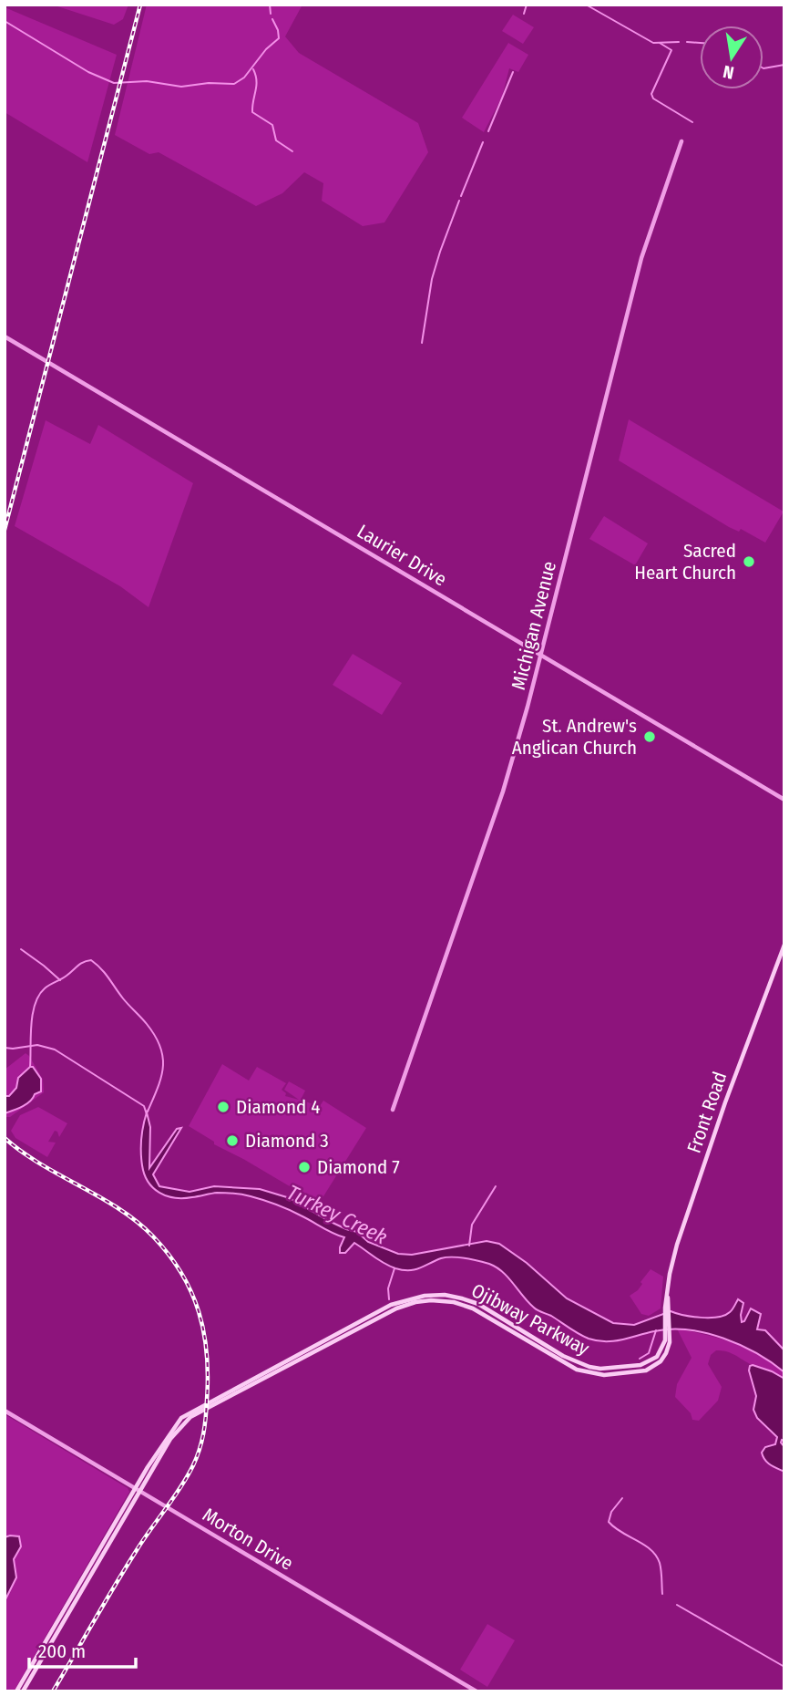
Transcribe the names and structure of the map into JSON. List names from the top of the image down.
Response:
{
  "streets": {
    "main road": ["Front Road", "Ojibway Parkway"],
    "street": ["Laurier Drive", "Michigan Avenue", "Morton Drive"]
  },
  "crossings": [
    ["Laurier Drive", "Michigan Avenue"],
    ["Front Road", "Ojibway Parkway"],
    ["Ojibway Parkway", "Morton Drive"]
  ],
  "water": ["Turkey Creek"],
  "places": [
    "Sacred Heart Church",
    "St. Andrew's Anglican Church",
    "Diamond 4",
    "Diamond 3",
    "Diamond 7"
  ],
  "scale_bar": "200 m",
  "north": "bottom"
}
